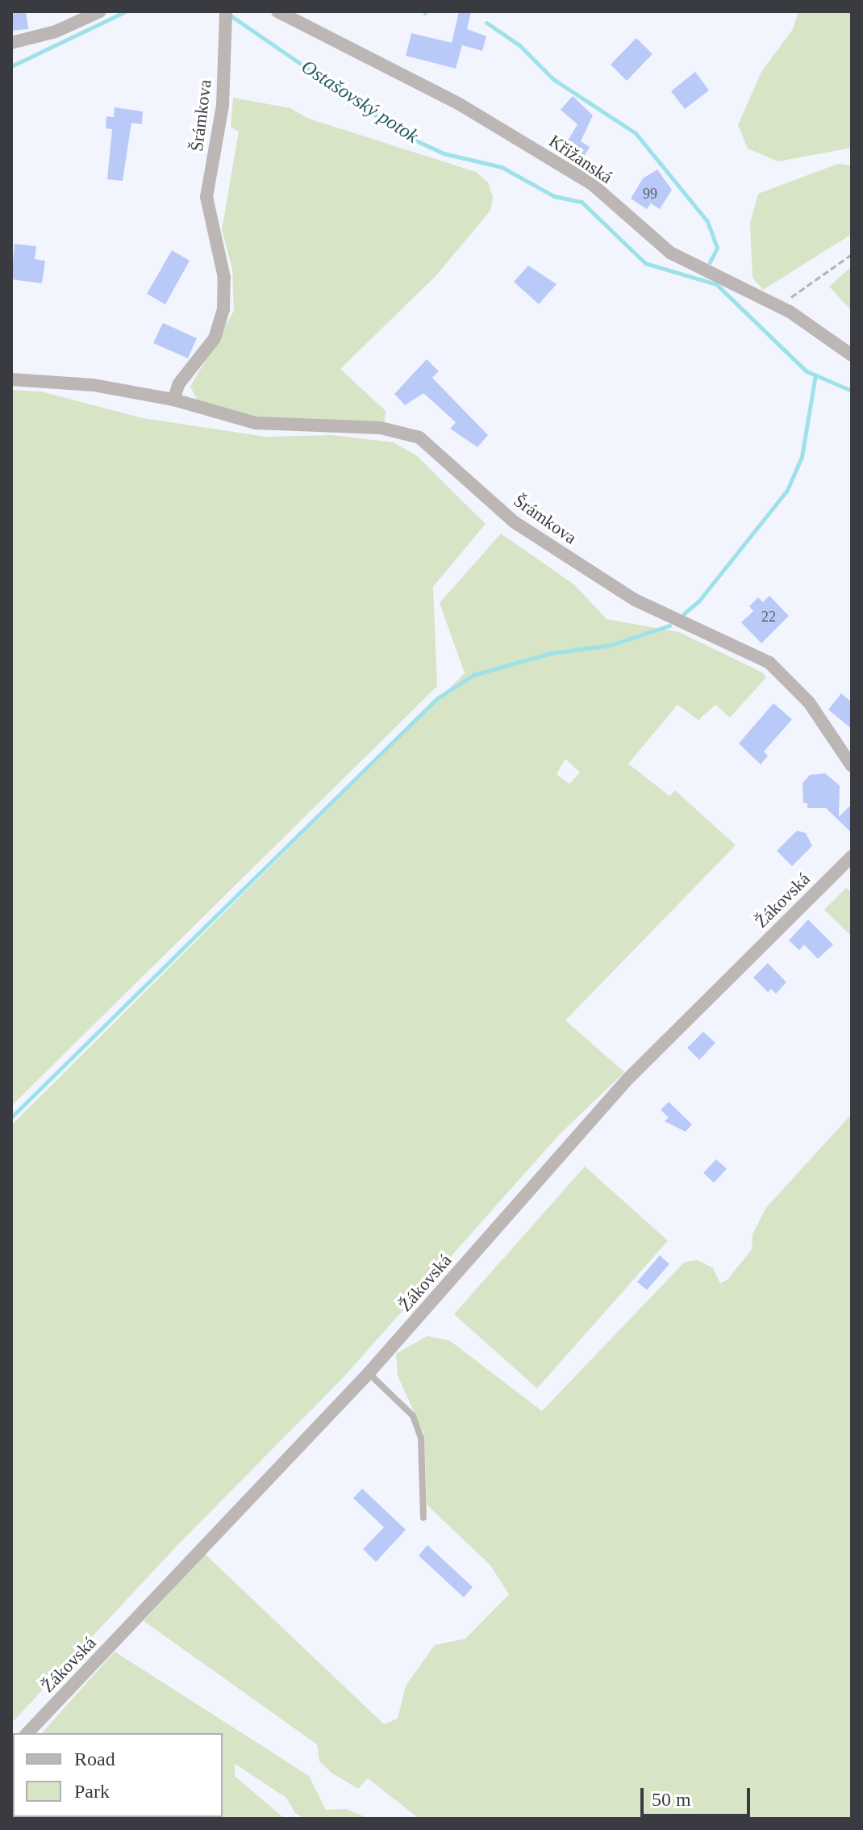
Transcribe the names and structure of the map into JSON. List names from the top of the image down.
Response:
{
  "streets": {
    "street": ["Šrámkova", "Křižanská", "Žákovská"]
  },
  "water": ["Ostašovský potok"],
  "house_numbers": ["99", "22"],
  "legend": ["Road", "Park"],
  "scale_bar": "50 m"
}
